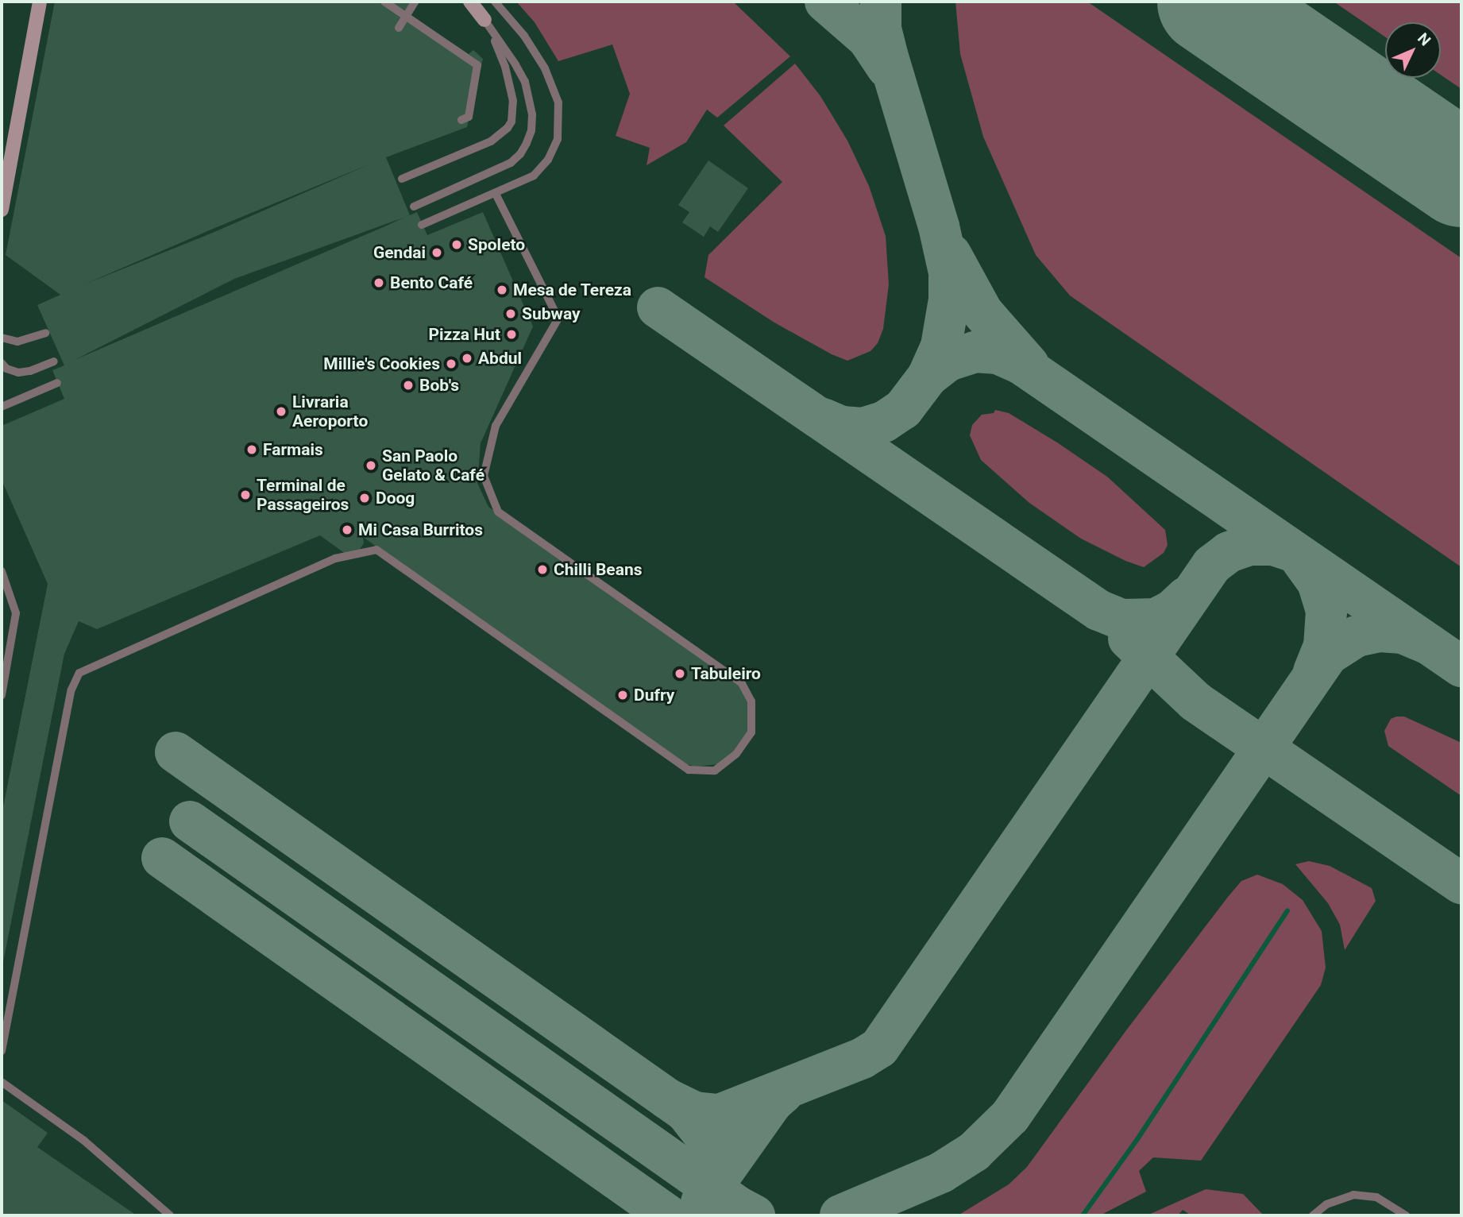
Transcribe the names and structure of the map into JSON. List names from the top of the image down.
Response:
{
  "places": [
    "Spoleto",
    "Gendai",
    "Bento Café",
    "Mesa de Tereza",
    "Subway",
    "Pizza Hut",
    "Abdul",
    "Millie's Cookies",
    "Bob's",
    "Livraria Aeroporto",
    "Farmais",
    "San Paolo Gelato & Café",
    "Terminal de Passageiros",
    "Doog",
    "Mi Casa Burritos",
    "Chilli Beans",
    "Tabuleiro",
    "Dufry"
  ],
  "north": "top right"
}
